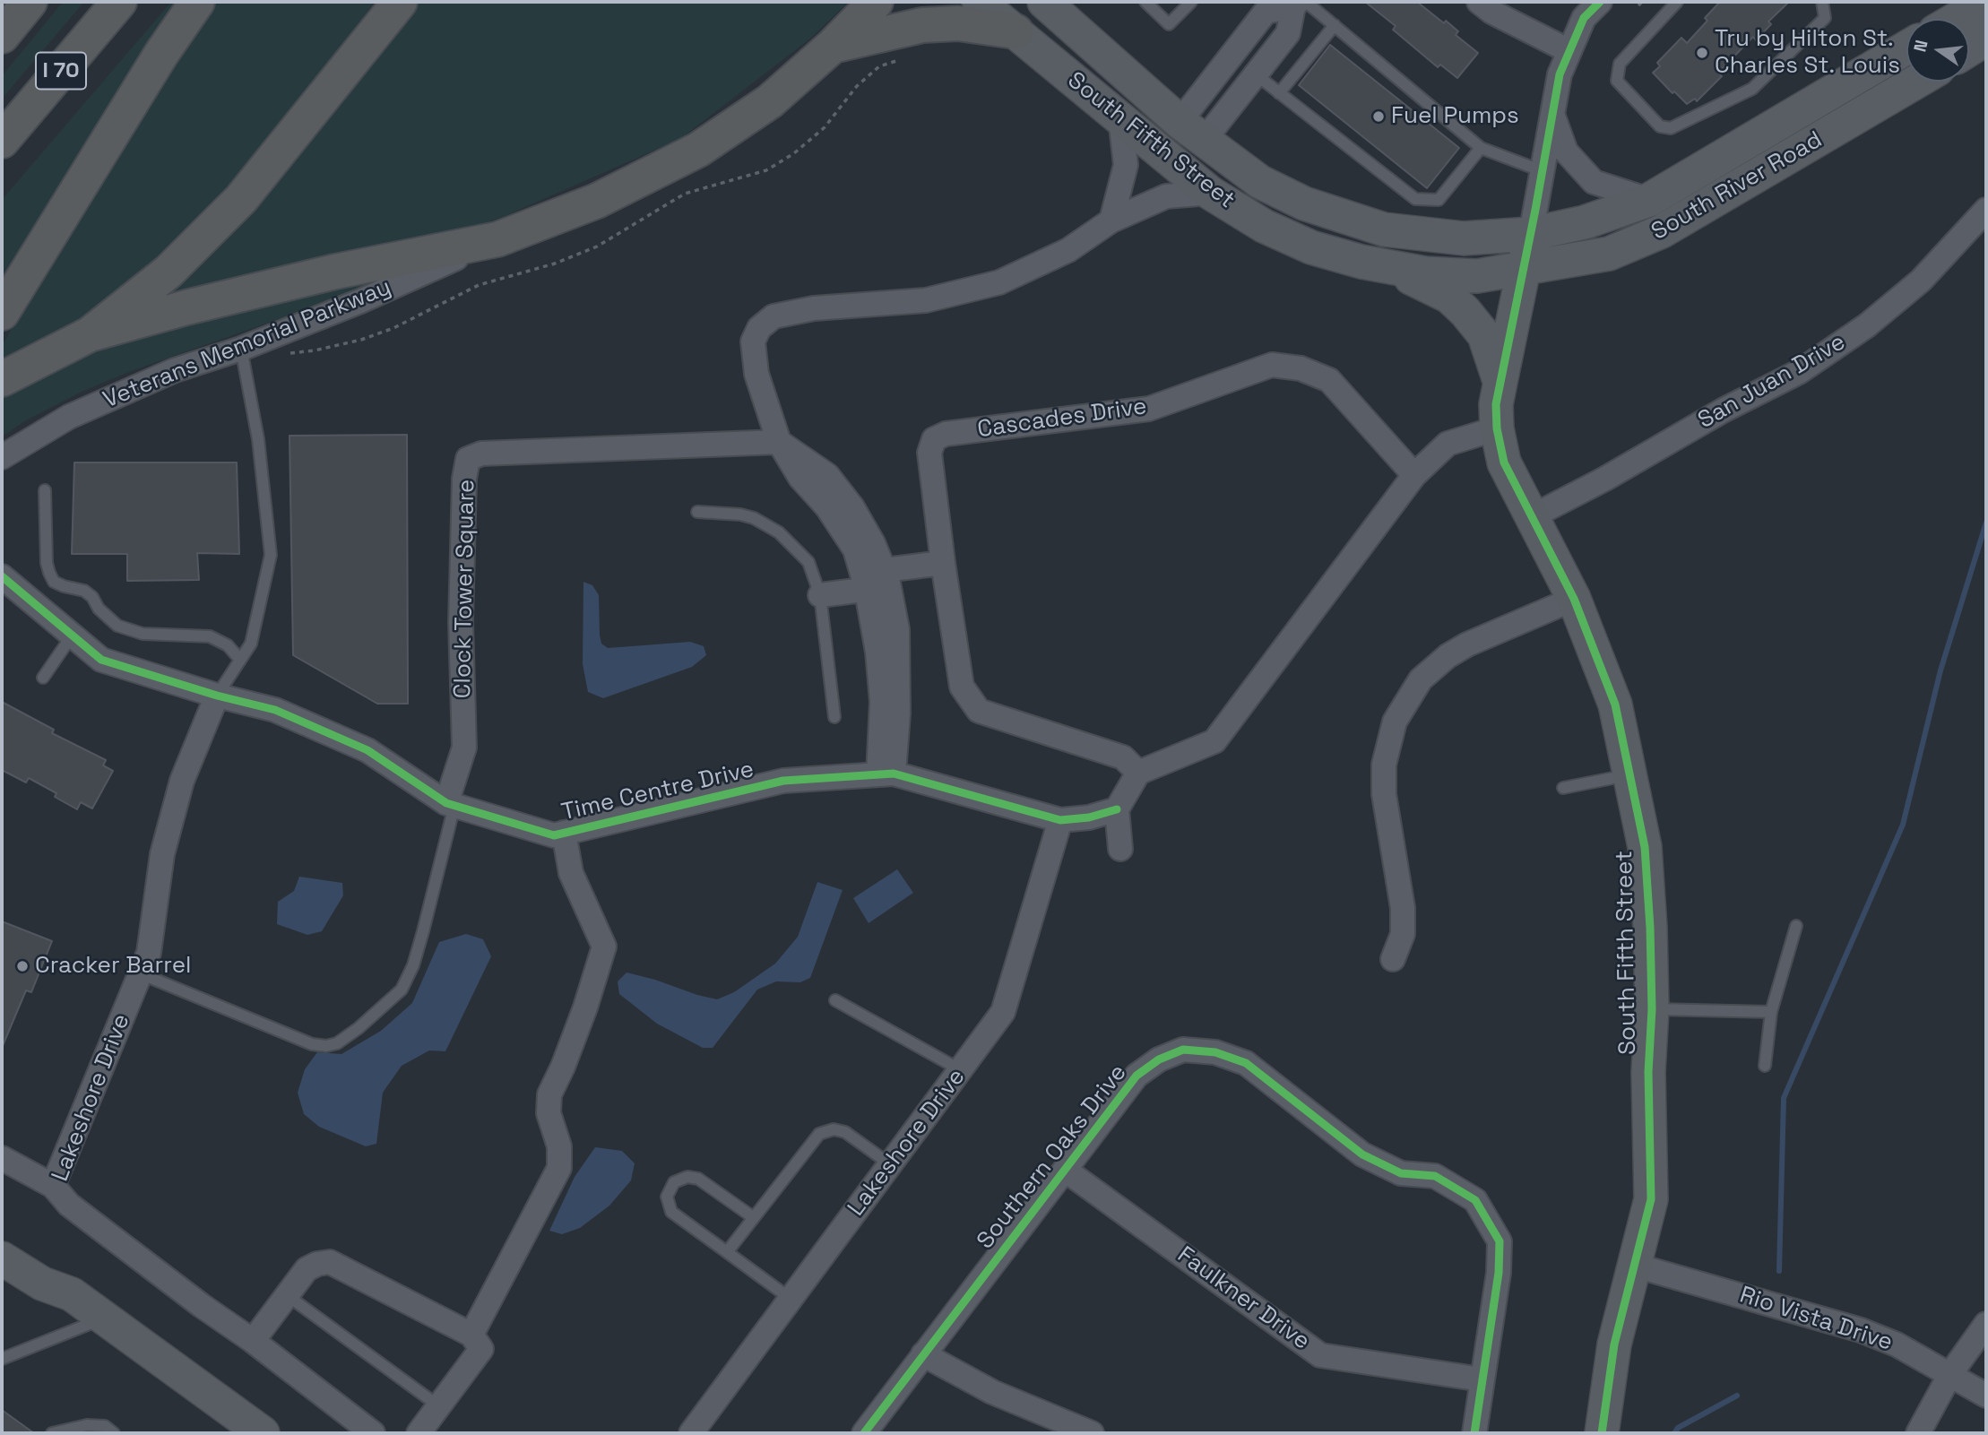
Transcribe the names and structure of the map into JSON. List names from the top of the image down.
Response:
{
  "streets": {
    "highway": ["I 70"],
    "main road": ["South Fifth Street", "South River Road"],
    "street": [
      "Veterans Memorial Parkway",
      "San Juan Drive",
      "Cascades Drive",
      "Clock Tower Square",
      "Time Centre Drive",
      "Lakeshore Drive",
      "Southern Oaks Drive",
      "Faulkner Drive",
      "Rio Vista Drive"
    ]
  },
  "crossings": [
    ["South Fifth Street", "South River Road"],
    ["South Fifth Street", "San Juan Drive"],
    ["South Fifth Street", "Rio Vista Drive"],
    ["Clock Tower Square", "Time Centre Drive"],
    ["Time Centre Drive", "Lakeshore Drive"],
    ["Southern Oaks Drive", "Faulkner Drive"]
  ],
  "places": ["Tru by Hilton St. Charles St. Louis", "Fuel Pumps", "Cracker Barrel"],
  "north": "left"
}
